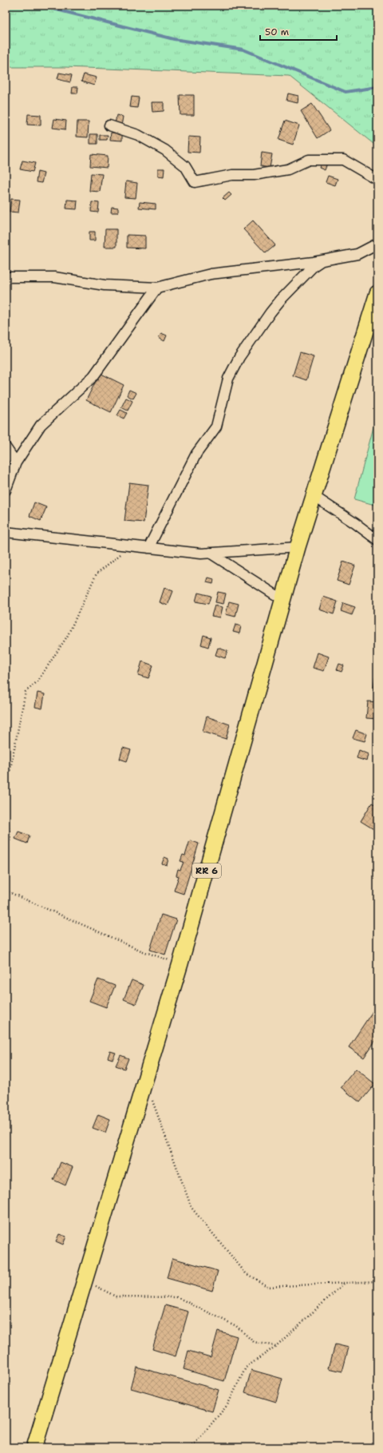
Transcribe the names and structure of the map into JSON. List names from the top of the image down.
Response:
{
  "streets": {
    "main road": ["RR 6"]
  },
  "scale_bar": "50 m"
}
